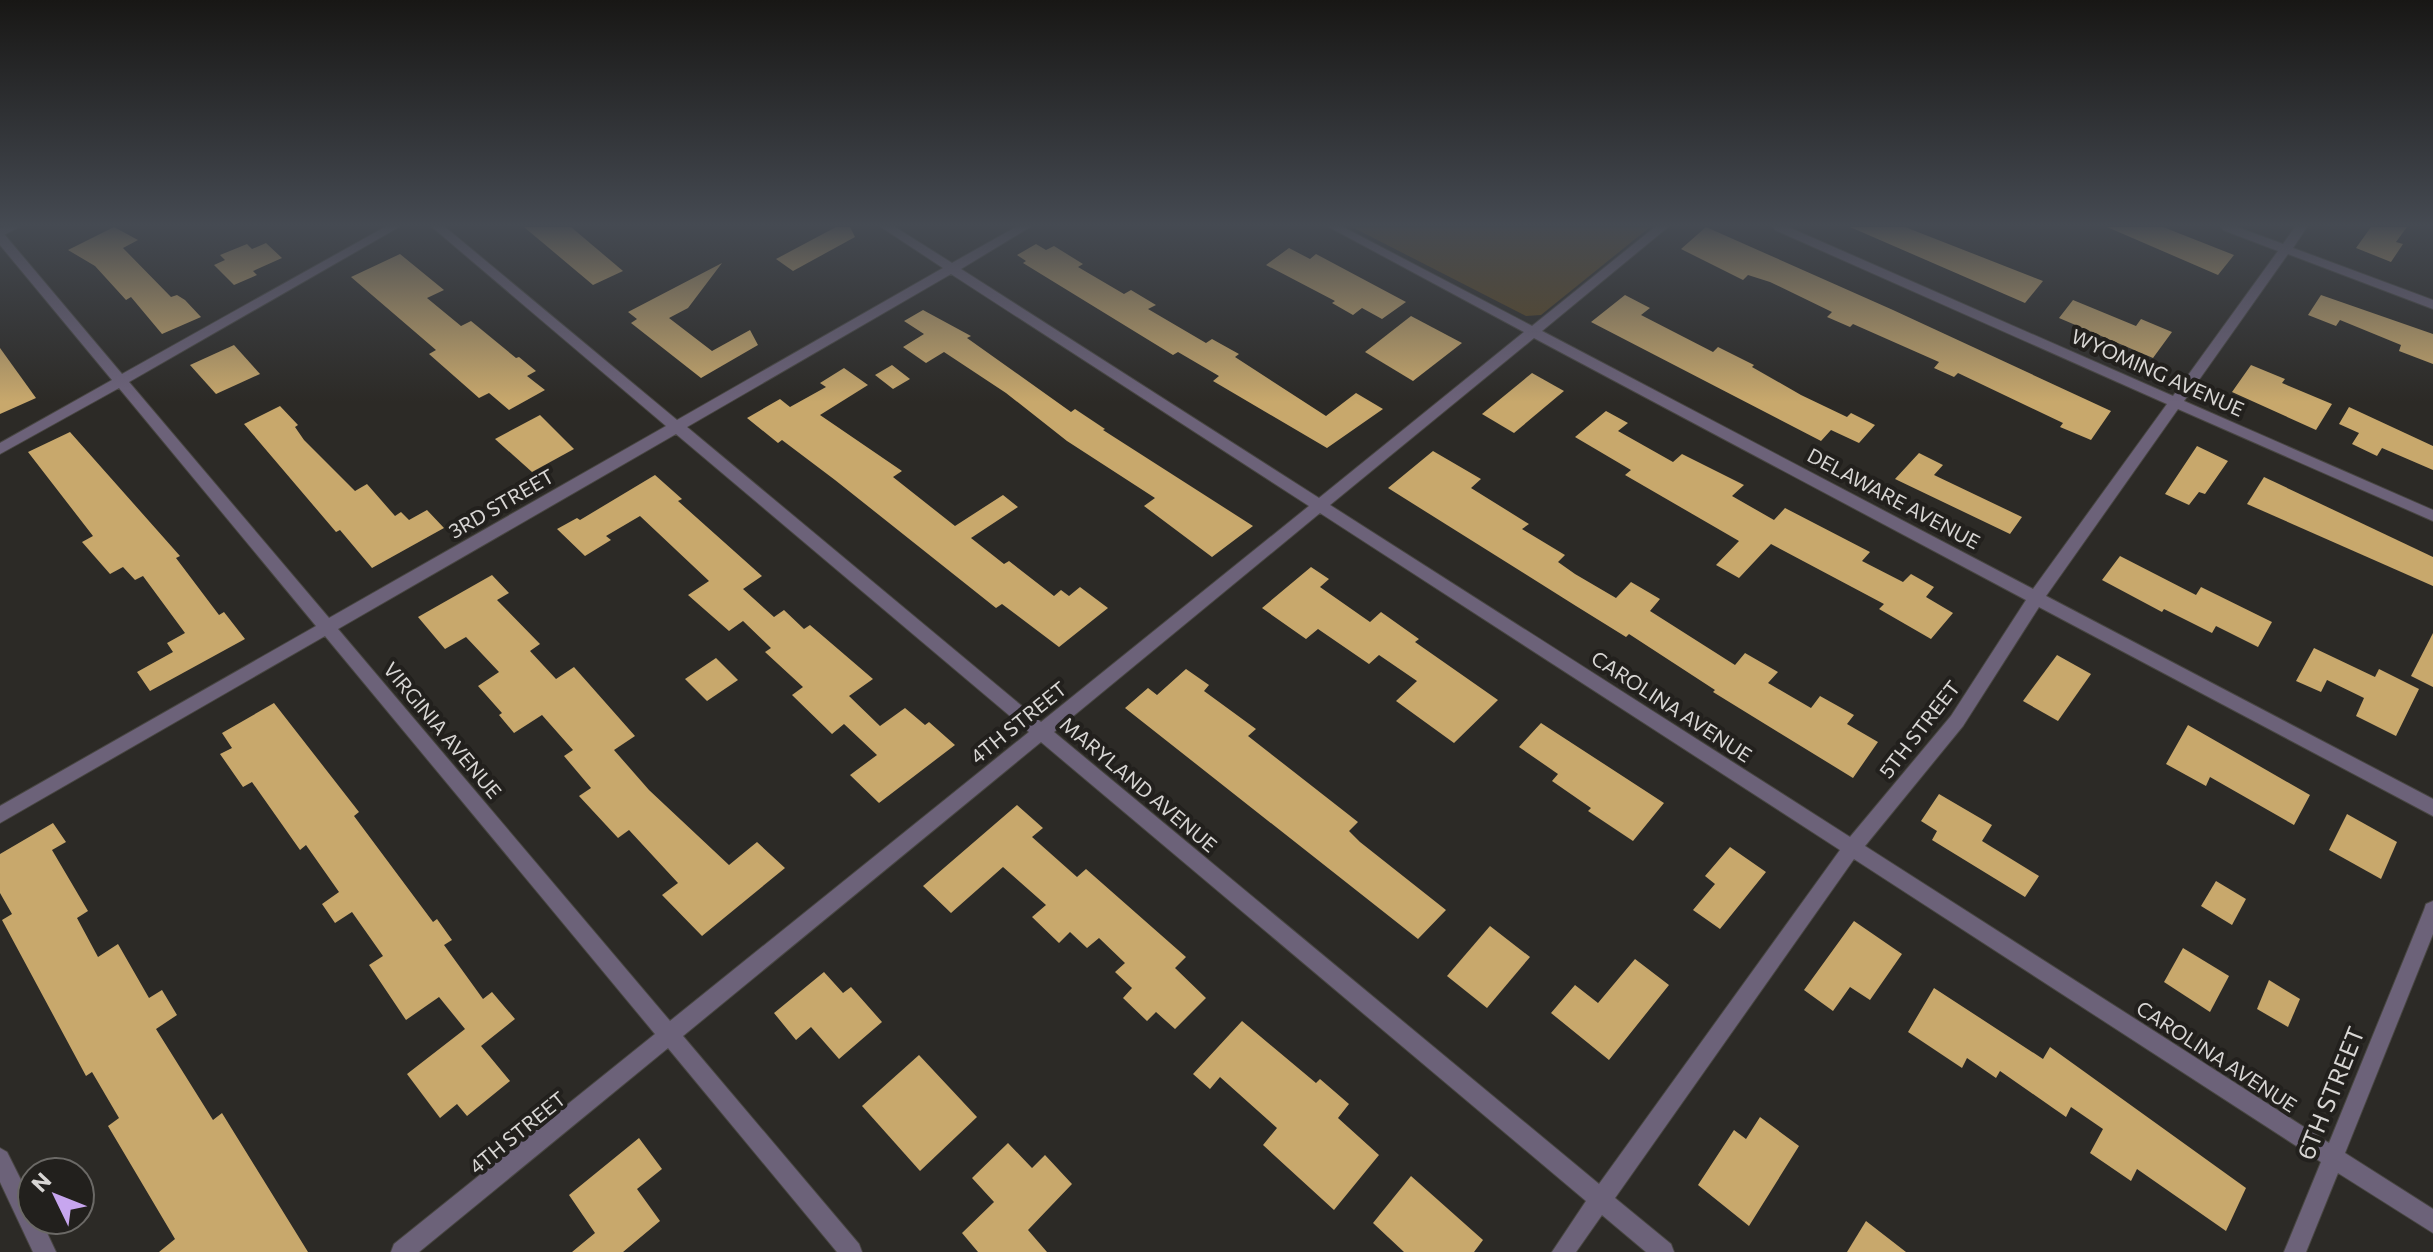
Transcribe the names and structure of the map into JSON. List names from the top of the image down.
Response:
{
  "streets": {
    "street": [
      "WYOMING AVENUE",
      "DELAWARE AVENUE",
      "3RD STREET",
      "CAROLINA AVENUE",
      "4TH STREET",
      "5TH STREET",
      "VIRGINIA AVENUE",
      "MARYLAND AVENUE",
      "6TH STREET"
    ]
  },
  "crossings": [
    ["WYOMING AVENUE", "5TH STREET"],
    ["DELAWARE AVENUE", "4TH STREET"],
    ["DELAWARE AVENUE", "5TH STREET"],
    ["3RD STREET", "VIRGINIA AVENUE"],
    ["3RD STREET", "MARYLAND AVENUE"],
    ["CAROLINA AVENUE", "4TH STREET"],
    ["CAROLINA AVENUE", "5TH STREET"],
    ["CAROLINA AVENUE", "6TH STREET"],
    ["4TH STREET", "VIRGINIA AVENUE"],
    ["4TH STREET", "MARYLAND AVENUE"],
    ["5TH STREET", "MARYLAND AVENUE"]
  ],
  "north": "top left"
}
